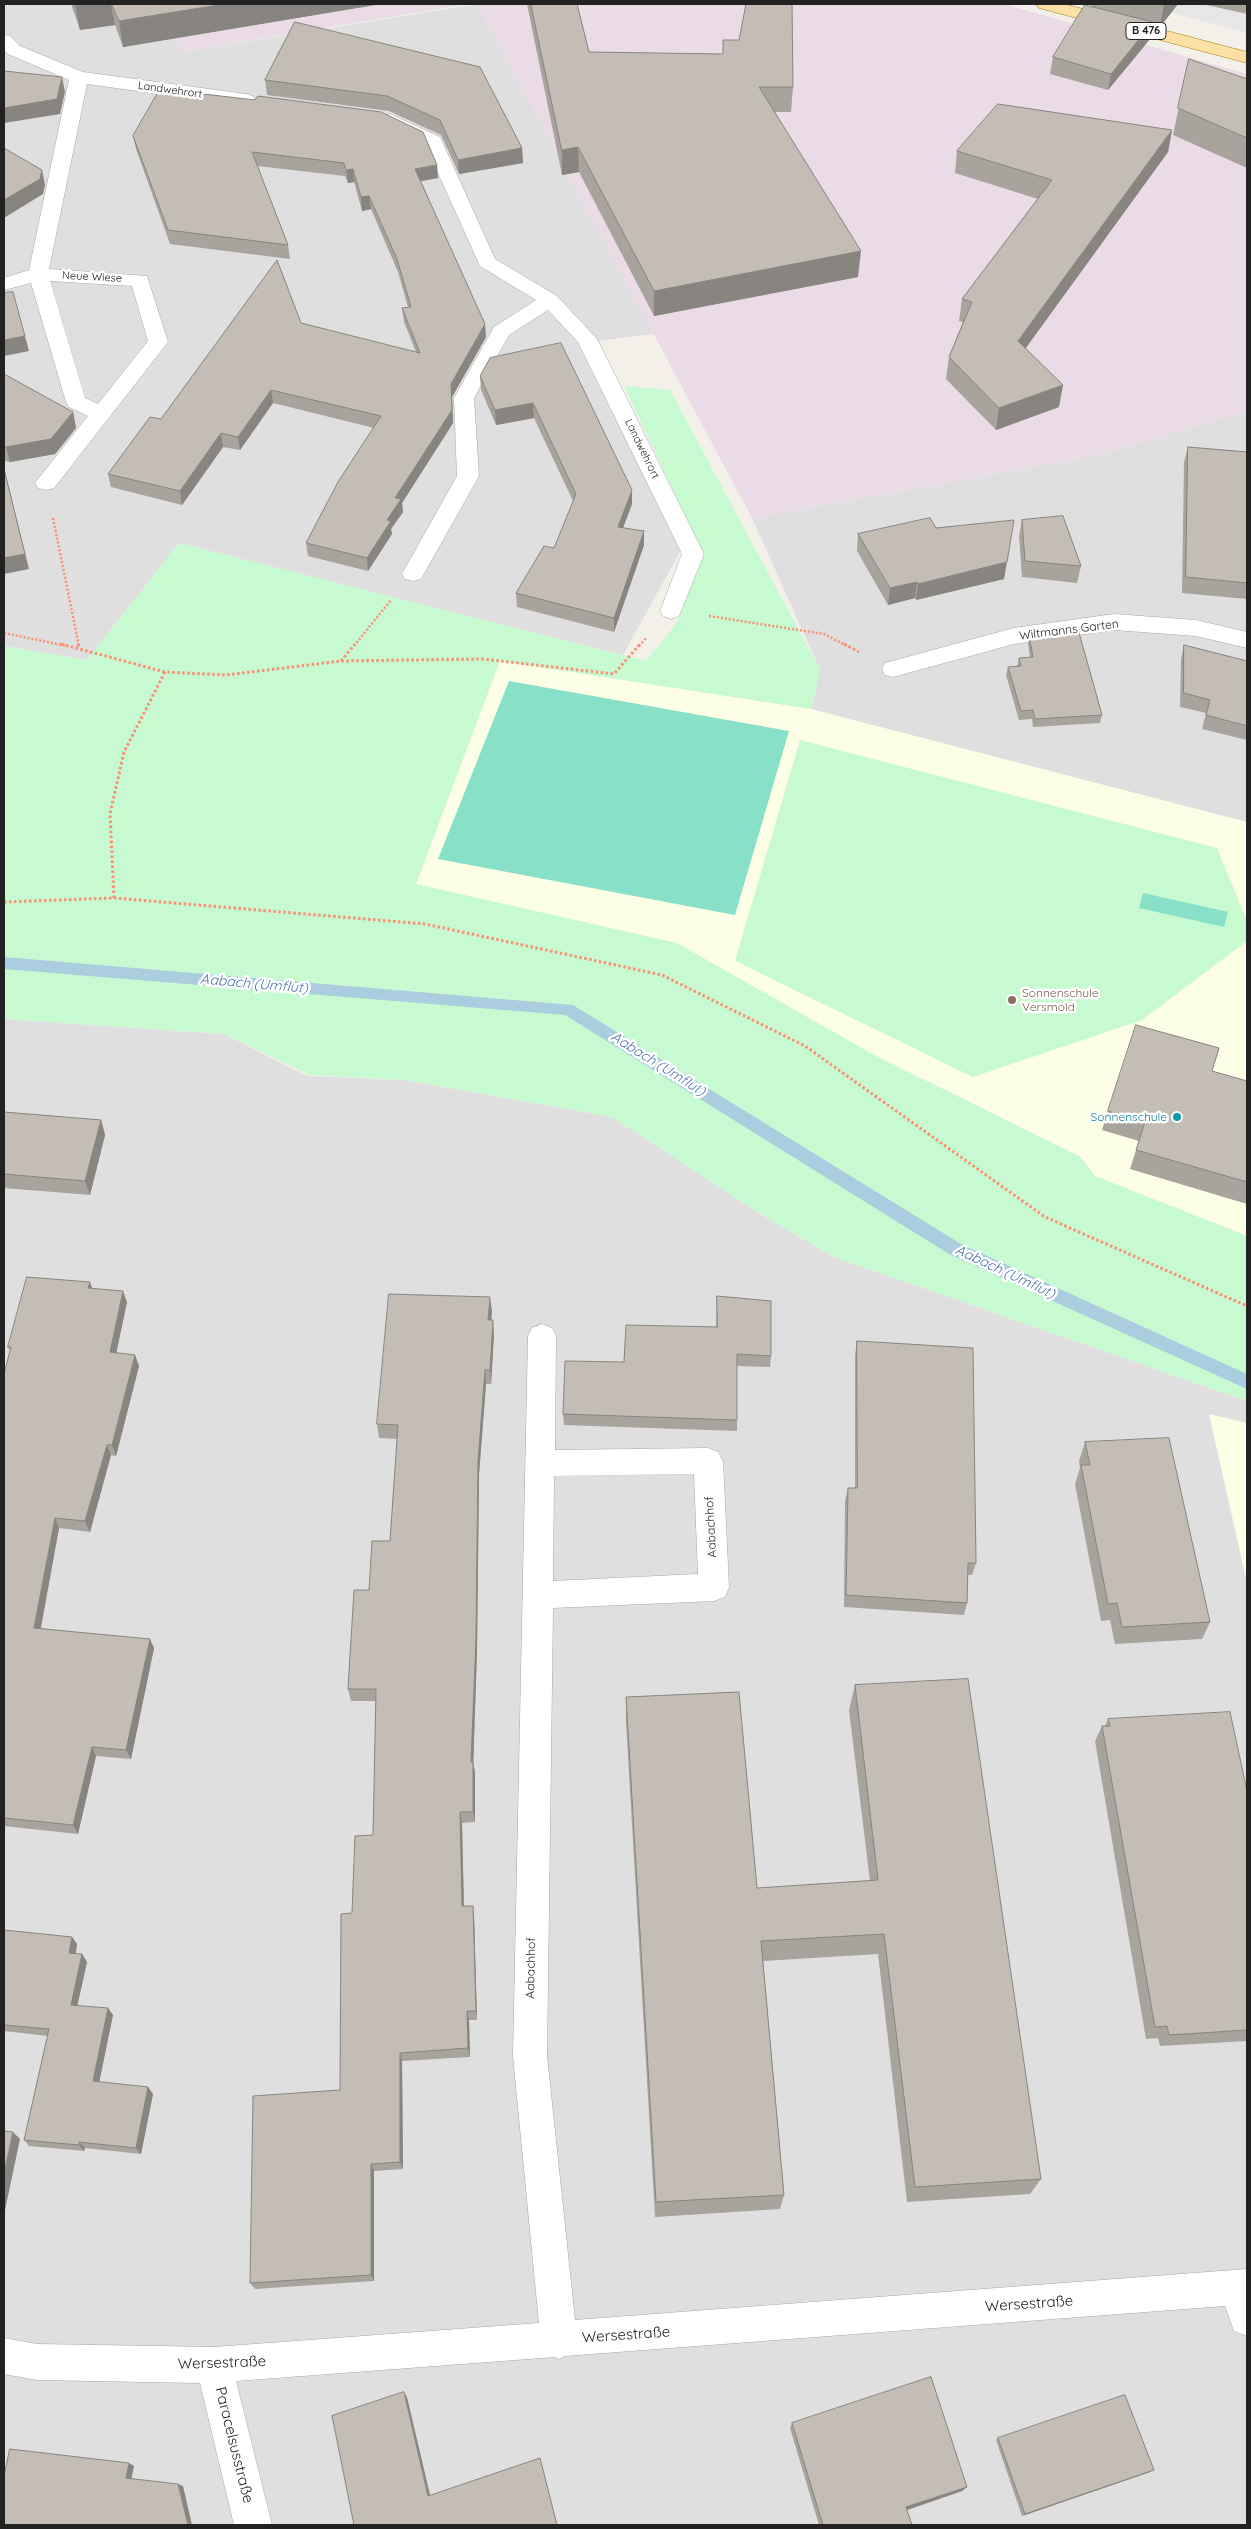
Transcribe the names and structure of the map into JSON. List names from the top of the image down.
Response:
{
  "streets": {
    "main road": ["B 476"],
    "street": [
      "Landwehrort",
      "Neue Wiese",
      "Wiltmanns Garten",
      "Aabachhof",
      "Wersestraße",
      "Paracelsusstraße"
    ]
  },
  "crossings": [
    ["Aabachhof", "Wersestraße"],
    ["Wersestraße", "Paracelsusstraße"]
  ],
  "water": ["Aabach (Umflut)"],
  "places": ["Sonnenschule Versmold", "Sonnenschule"]
}
